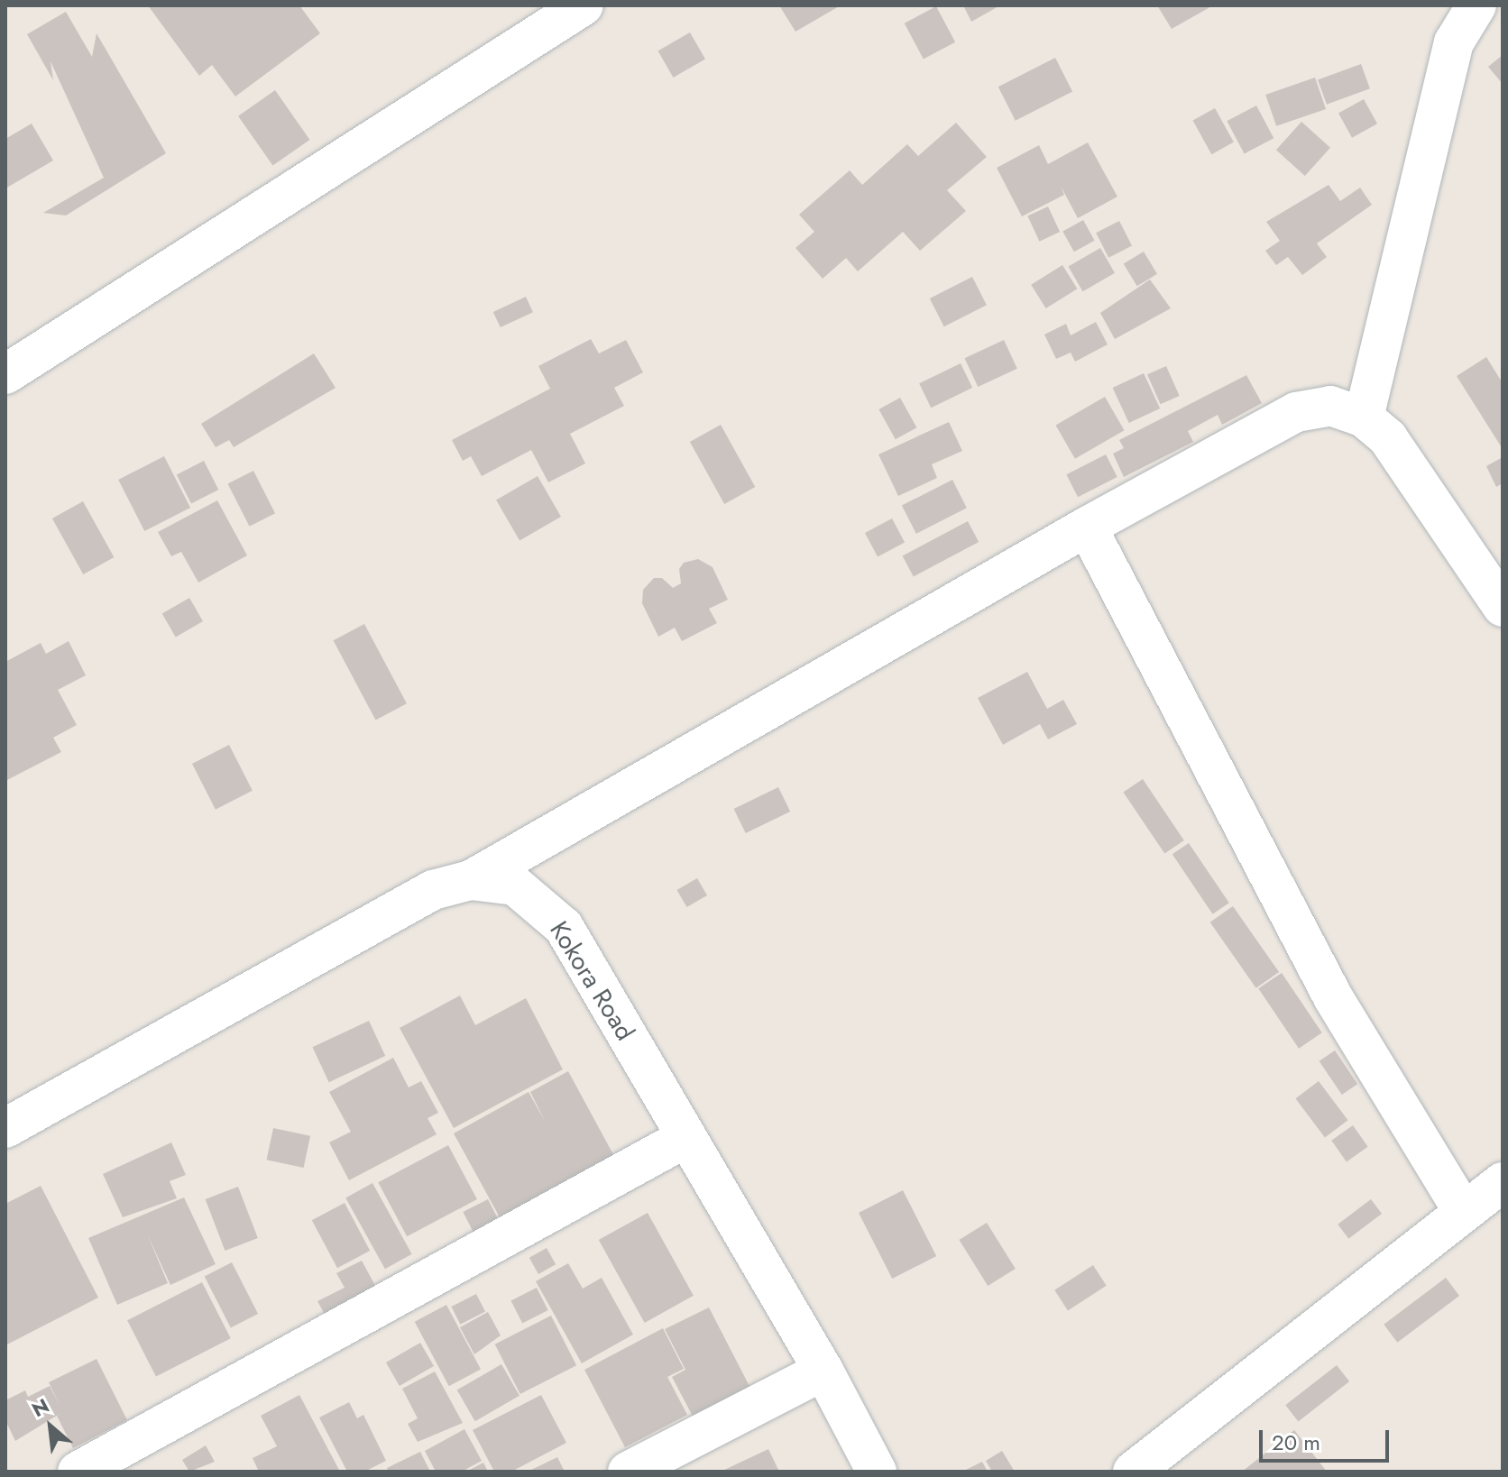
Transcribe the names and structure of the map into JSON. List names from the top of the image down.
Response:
{
  "streets": {
    "street": ["Kokora Road"]
  },
  "scale_bar": "20 m",
  "north": "top left"
}
